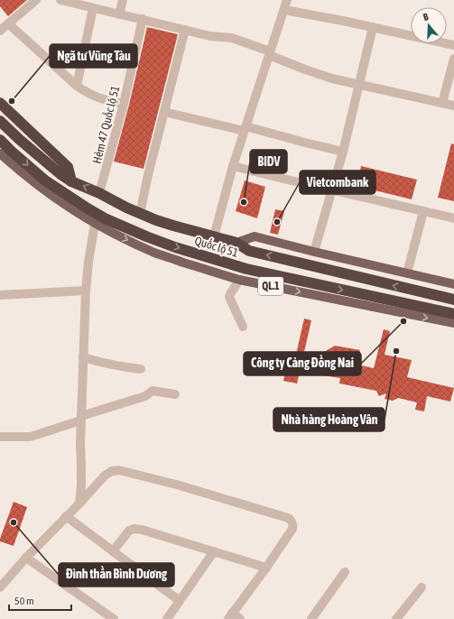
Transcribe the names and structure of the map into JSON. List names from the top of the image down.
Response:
{
  "streets": {
    "highway": ["Quốc lộ 51", "QL.1"],
    "street": ["Hẻm 47 Quốc lộ 51"]
  },
  "crossings": [
    ["Hẻm 47 Quốc lộ 51", "Quốc lộ 51"],
    ["Quốc lộ 51", "QL.1"]
  ],
  "places": [
    "Ngã tư Vũng Tàu",
    "BIDV",
    "Vietcombank",
    "Công ty Cảng Đồng Nai",
    "Nhà hàng Hoàng Vân",
    "Đình thần Bình Dương"
  ],
  "scale_bar": "50 m",
  "north": "top"
}
